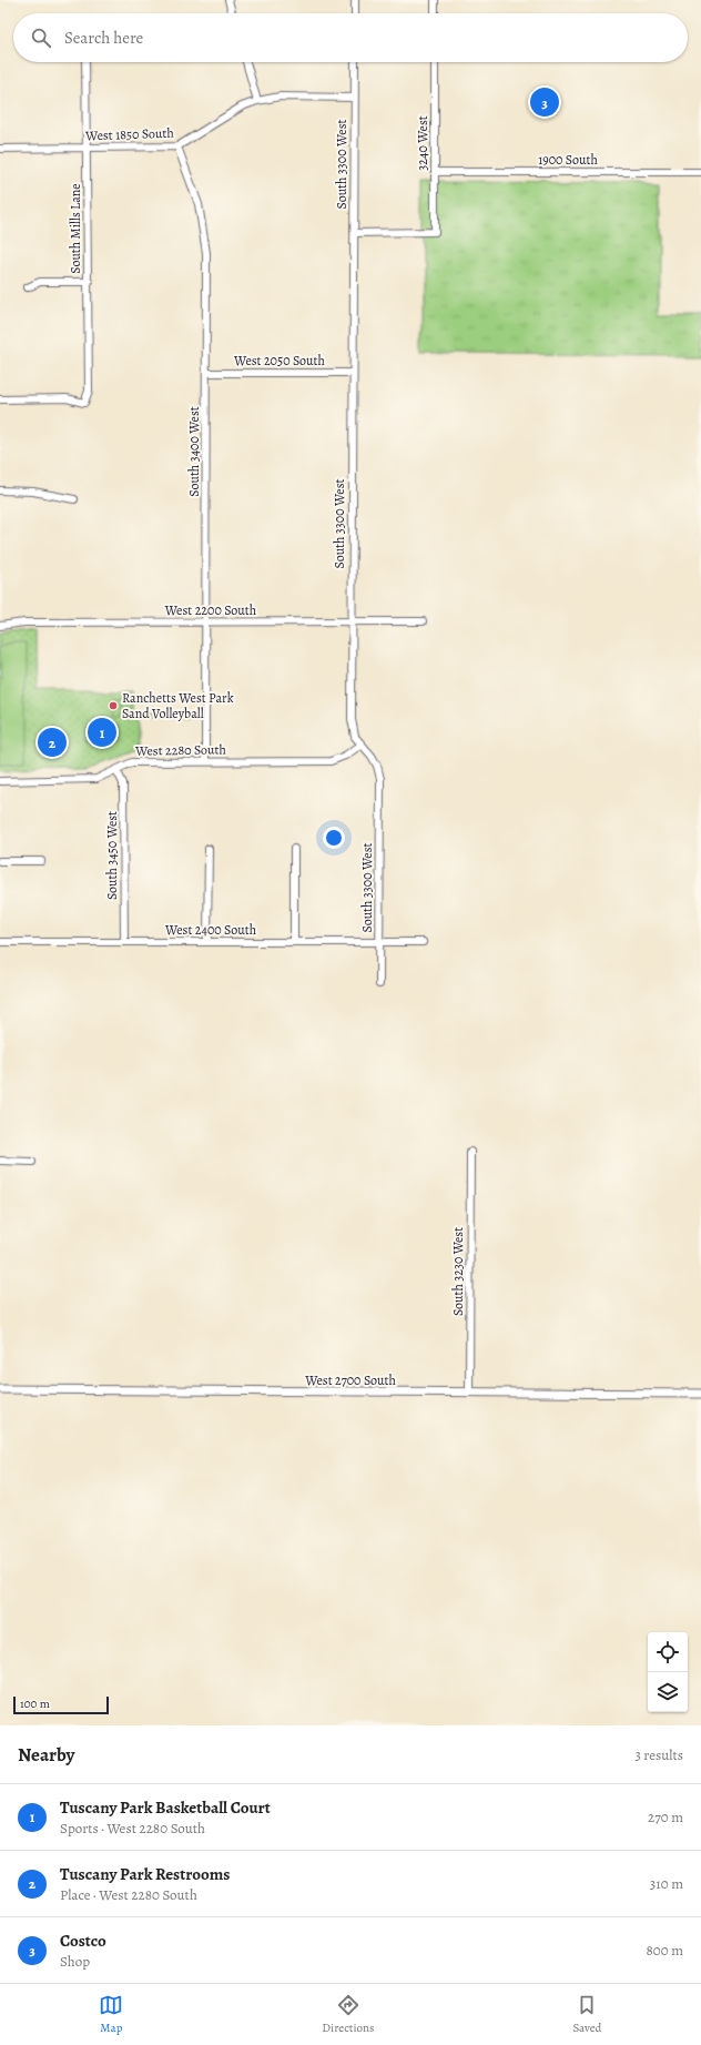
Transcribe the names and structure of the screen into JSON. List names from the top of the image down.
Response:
{
  "streets": {
    "street": [
      "West 1850 South",
      "3240 West",
      "1900 South",
      "South 3300 West",
      "South Mills Lane",
      "West 2050 South",
      "South 3400 West",
      "West 2200 South",
      "West 2280 South",
      "South 3450 West",
      "West 2400 South",
      "South 3230 West",
      "West 2700 South"
    ]
  },
  "crossings": [
    ["West 1850 South", "South 3300 West"],
    ["West 1850 South", "South Mills Lane"],
    ["West 1850 South", "South 3400 West"],
    ["3240 West", "1900 South"],
    ["3240 West", "South 3300 West"],
    ["South 3300 West", "West 2050 South"],
    ["South 3300 West", "West 2200 South"],
    ["South 3300 West", "West 2280 South"],
    ["South 3300 West", "West 2400 South"],
    ["West 2050 South", "South 3400 West"],
    ["South 3400 West", "West 2200 South"],
    ["South 3400 West", "West 2280 South"],
    ["West 2280 South", "South 3450 West"],
    ["South 3450 West", "West 2400 South"],
    ["South 3230 West", "West 2700 South"]
  ],
  "places": ["Ranchetts West Park Sand Volleyball"],
  "scale_bar": "100 m",
  "page": {
    "search": "Search here",
    "pins": ["3", "1", "2"],
    "scale": "100 m",
    "heading": ["Nearby", "3 results"],
    "list": [
      {
        "mark": "1",
        "name": "Tuscany Park Basketball Court",
        "note": "Sports · West 2280 South",
        "value": "270 m"
      },
      {
        "mark": "2",
        "name": "Tuscany Park Restrooms",
        "note": "Place · West 2280 South",
        "value": "310 m"
      },
      {
        "mark": "3",
        "name": "Costco",
        "note": "Shop",
        "value": "800 m"
      }
    ],
    "nav": ["Map", "Directions", "Saved"]
  }
}
